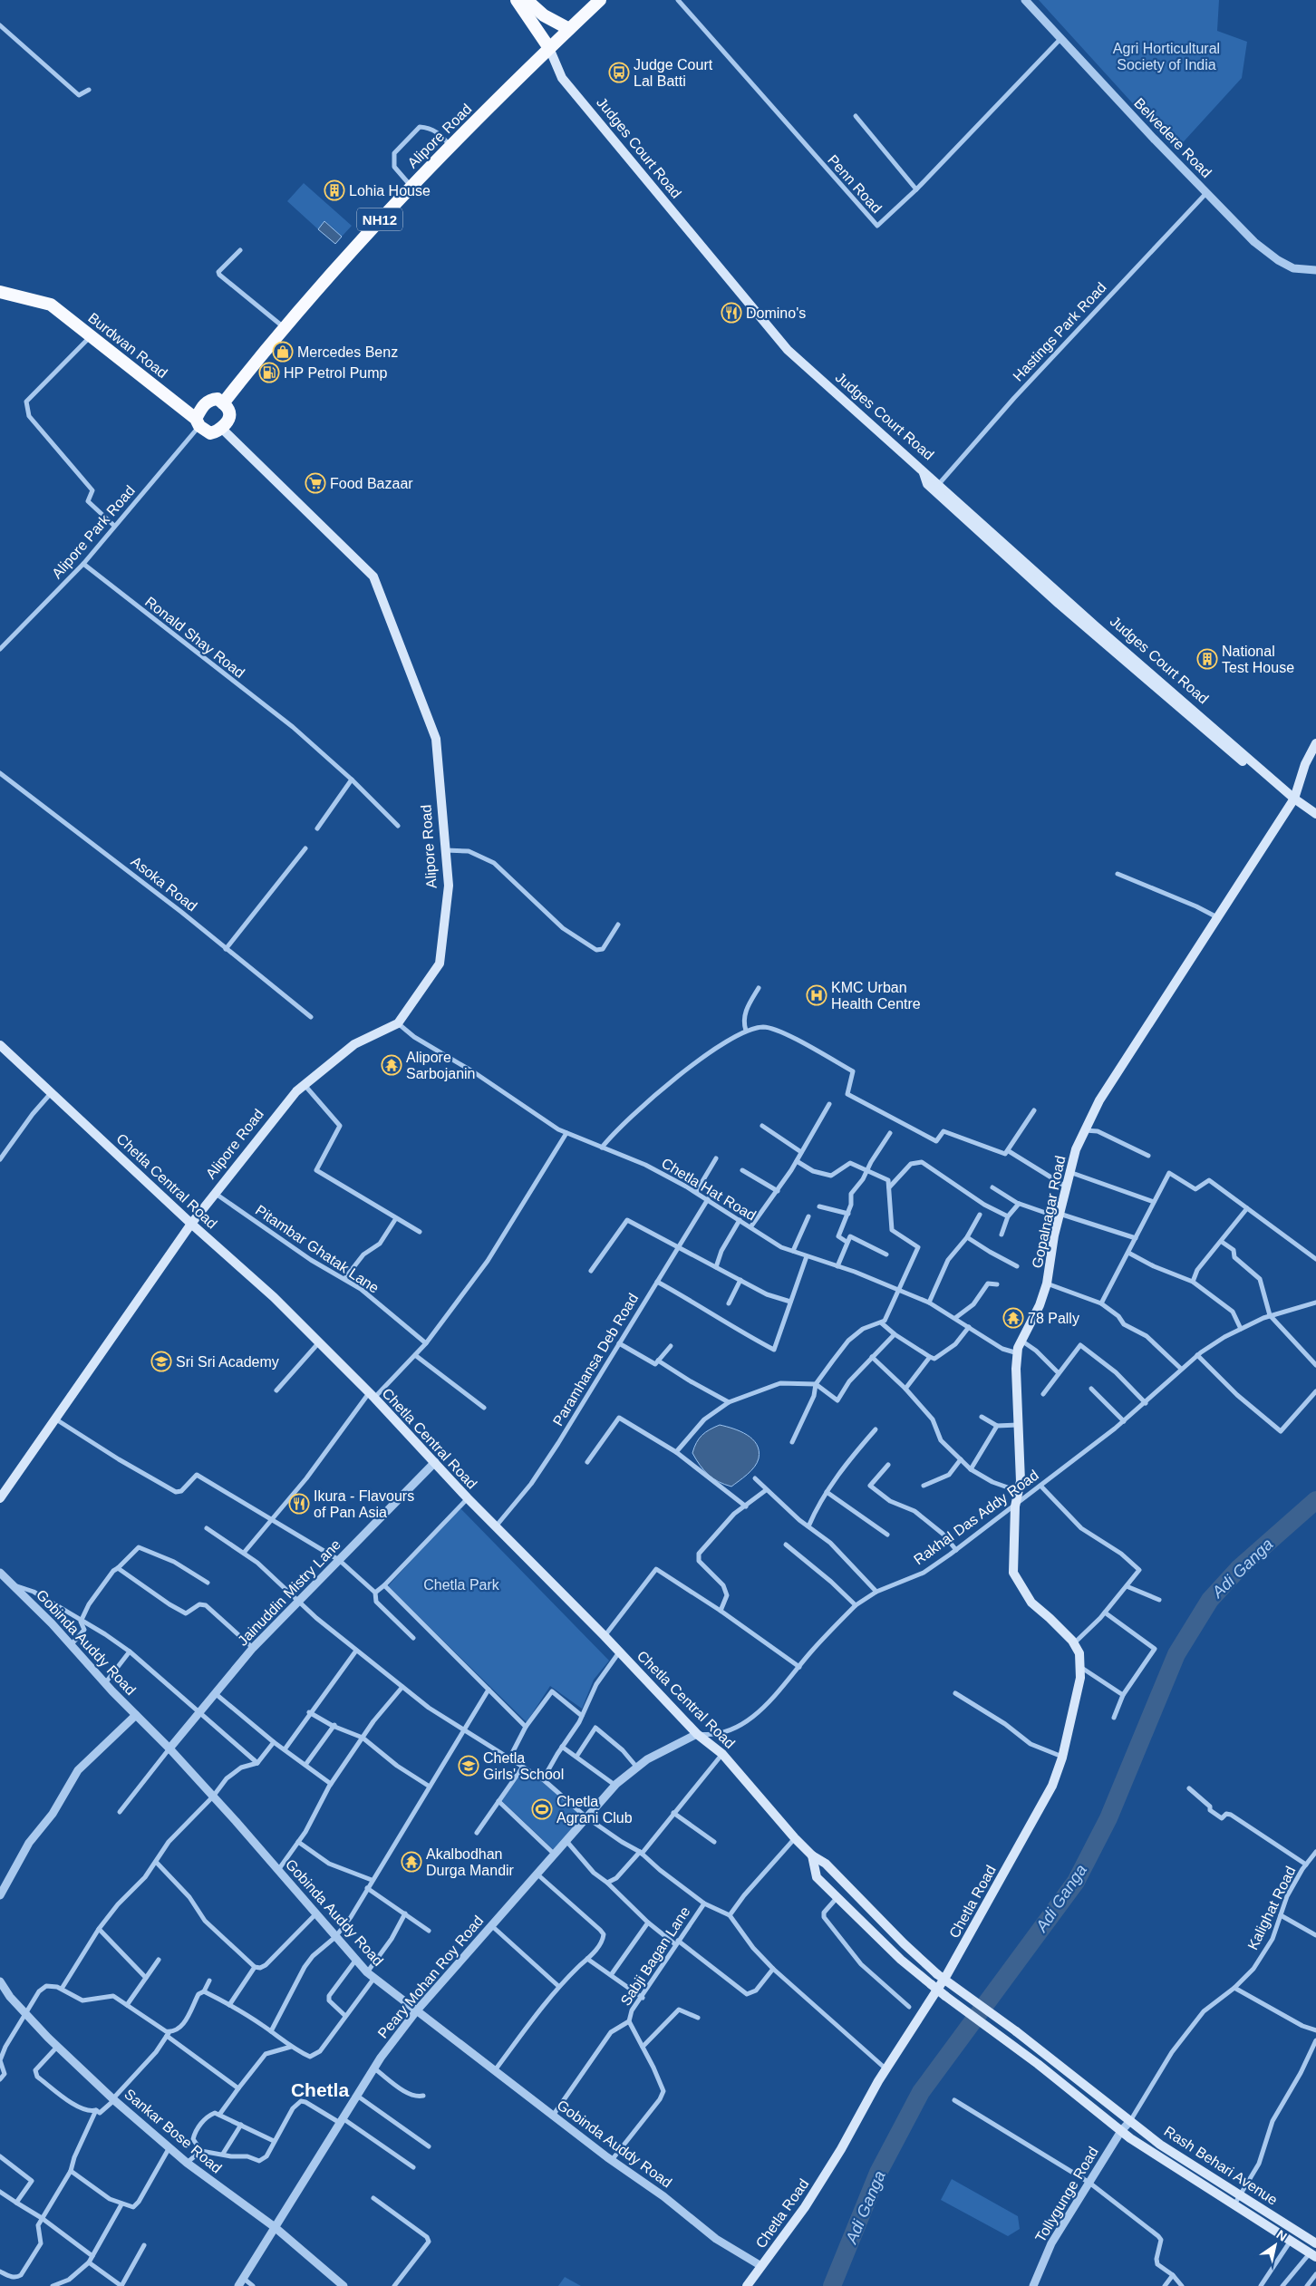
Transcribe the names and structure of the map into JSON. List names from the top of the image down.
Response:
{
  "streets": {
    "highway": [
      "Alipore Road",
      "Judges Court Road",
      "NH12",
      "Burdwan Road"
    ],
    "main road": [
      "Chetla Central Road",
      "Gopalnagar Road",
      "Chetla Road",
      "Rash Behari Avenue"
    ],
    "street": [
      "Belvedere Road",
      "Penn Road",
      "Hastings Park Road",
      "Alipore Park Road",
      "Ronald Shay Road",
      "Asoka Road",
      "Chetla Hat Road",
      "Pitambar Ghatak Lane",
      "Paramhansa Deb Road",
      "Rakhal Das Addy Road",
      "Jainuddin Mistry Lane",
      "Gobinda Auddy Road",
      "Kalighat Road",
      "Sabji Bagan Lane",
      "Peary Mohan Roy Road",
      "Sankar Bose Road",
      "Tollygunge Road"
    ]
  },
  "crossings": [
    ["Alipore Road", "Judges Court Road"],
    ["Alipore Road", "Burdwan Road"],
    ["Alipore Road", "Alipore Park Road"],
    ["Alipore Road", "Chetla Central Road"],
    ["Alipore Road", "Chetla Hat Road"],
    ["Alipore Road", "Pitambar Ghatak Lane"],
    ["Belvedere Road", "Penn Road"],
    ["Belvedere Road", "Hastings Park Road"],
    ["Judges Court Road", "Hastings Park Road"],
    ["Judges Court Road", "Gopalnagar Road"],
    ["Burdwan Road", "Alipore Park Road"],
    ["Alipore Park Road", "Ronald Shay Road"],
    ["Chetla Central Road", "Paramhansa Deb Road"],
    ["Chetla Central Road", "Rakhal Das Addy Road"],
    ["Chetla Central Road", "Jainuddin Mistry Lane"],
    ["Chetla Central Road", "Peary Mohan Roy Road"],
    ["Chetla Central Road", "Rash Behari Avenue"],
    ["Chetla Hat Road", "Gopalnagar Road"],
    ["Chetla Hat Road", "Paramhansa Deb Road"],
    ["Gopalnagar Road", "Rakhal Das Addy Road"],
    ["Gopalnagar Road", "Chetla Road"],
    ["Rakhal Das Addy Road", "Chetla Road"],
    ["Rakhal Das Addy Road", "Peary Mohan Roy Road"],
    ["Jainuddin Mistry Lane", "Gobinda Auddy Road"],
    ["Gobinda Auddy Road", "Chetla Road"],
    ["Gobinda Auddy Road", "Sabji Bagan Lane"],
    ["Gobinda Auddy Road", "Peary Mohan Roy Road"],
    ["Kalighat Road", "Rash Behari Avenue"],
    ["Kalighat Road", "Tollygunge Road"],
    ["Peary Mohan Roy Road", "Sankar Bose Road"],
    ["Rash Behari Avenue", "Tollygunge Road"]
  ],
  "districts": ["Chetla"],
  "water": ["Adi Ganga"],
  "parks": ["Agri Horticultural Society of India", "Chetla Park"],
  "places": {
    "bus stop": ["Judge Court Lal Batti"],
    "building": ["Lohia House", "National Test House"],
    "restaurant": ["Domino's", "Ikura - Flavours of Pan Asia"],
    "shop": ["Mercedes Benz"],
    "fuel station": ["HP Petrol Pump"],
    "supermarket": ["Food Bazaar"],
    "hospital": ["KMC Urban Health Centre"],
    "temple": ["Alipore Sarbojanin", "78 Pally", "Akalbodhan Durga Mandir"],
    "school or university": ["Sri Sri Academy", "Chetla Girls' School"],
    "sports": ["Chetla Agrani Club"]
  },
  "north": "top right"
}
